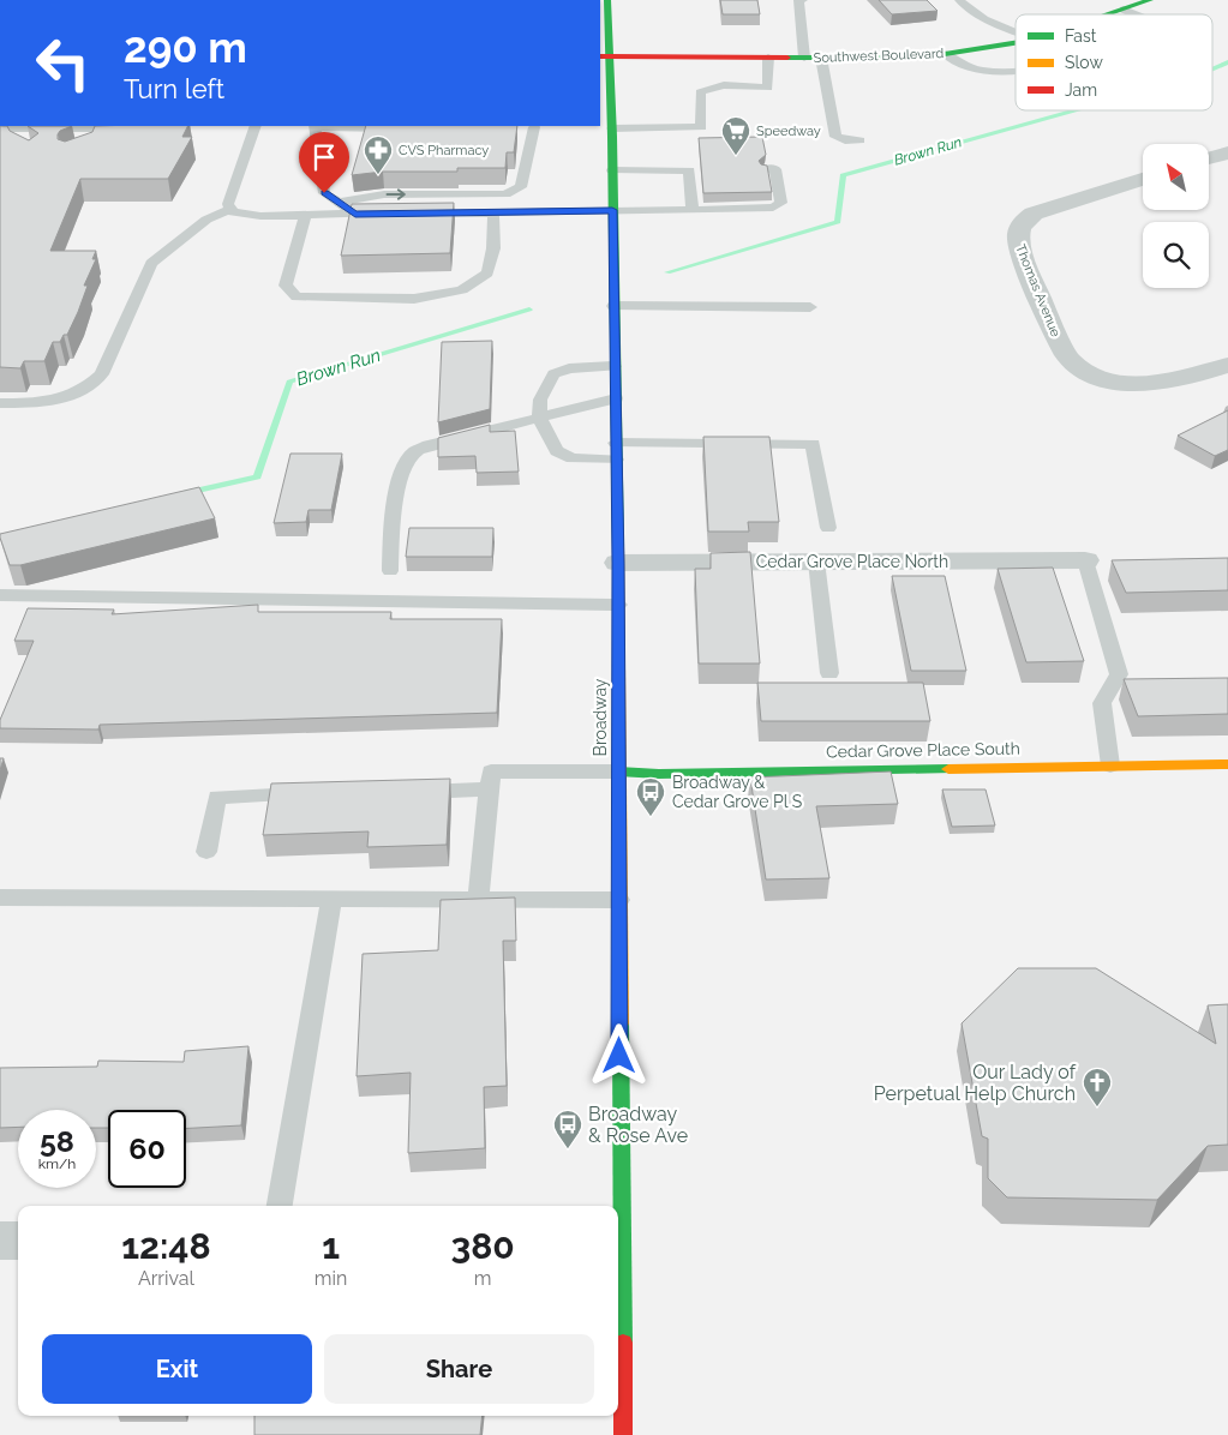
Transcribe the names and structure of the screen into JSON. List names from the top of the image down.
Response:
{
  "streets": {
    "main road": ["Southwest Boulevard", "Broadway", "Cedar Grove Place South"],
    "street": ["Thomas Avenue", "Cedar Grove Place North"]
  },
  "crossings": [
    ["Southwest Boulevard", "Broadway"],
    ["Cedar Grove Place North", "Broadway"],
    ["Broadway", "Cedar Grove Place South"]
  ],
  "water": ["Brown Run"],
  "places": {
    "supermarket": ["Speedway"],
    "pharmacy": ["CVS Pharmacy"],
    "bus stop": ["Broadway & Cedar Grove Pl S", "Broadway & Rose Ave"],
    "church": ["Our Lady of Perpetual Help Church"]
  },
  "legend": ["Fast", "Slow", "Jam"],
  "north": "top left",
  "page": {
    "turn": ["290 m", "Turn left"],
    "speed": "58 km/h",
    "limit": "60",
    "eta": [
      "12:48",
      "Arrival",
      "1",
      "min",
      "380",
      "m"
    ],
    "buttons": ["Exit", "Share"]
  }
}
